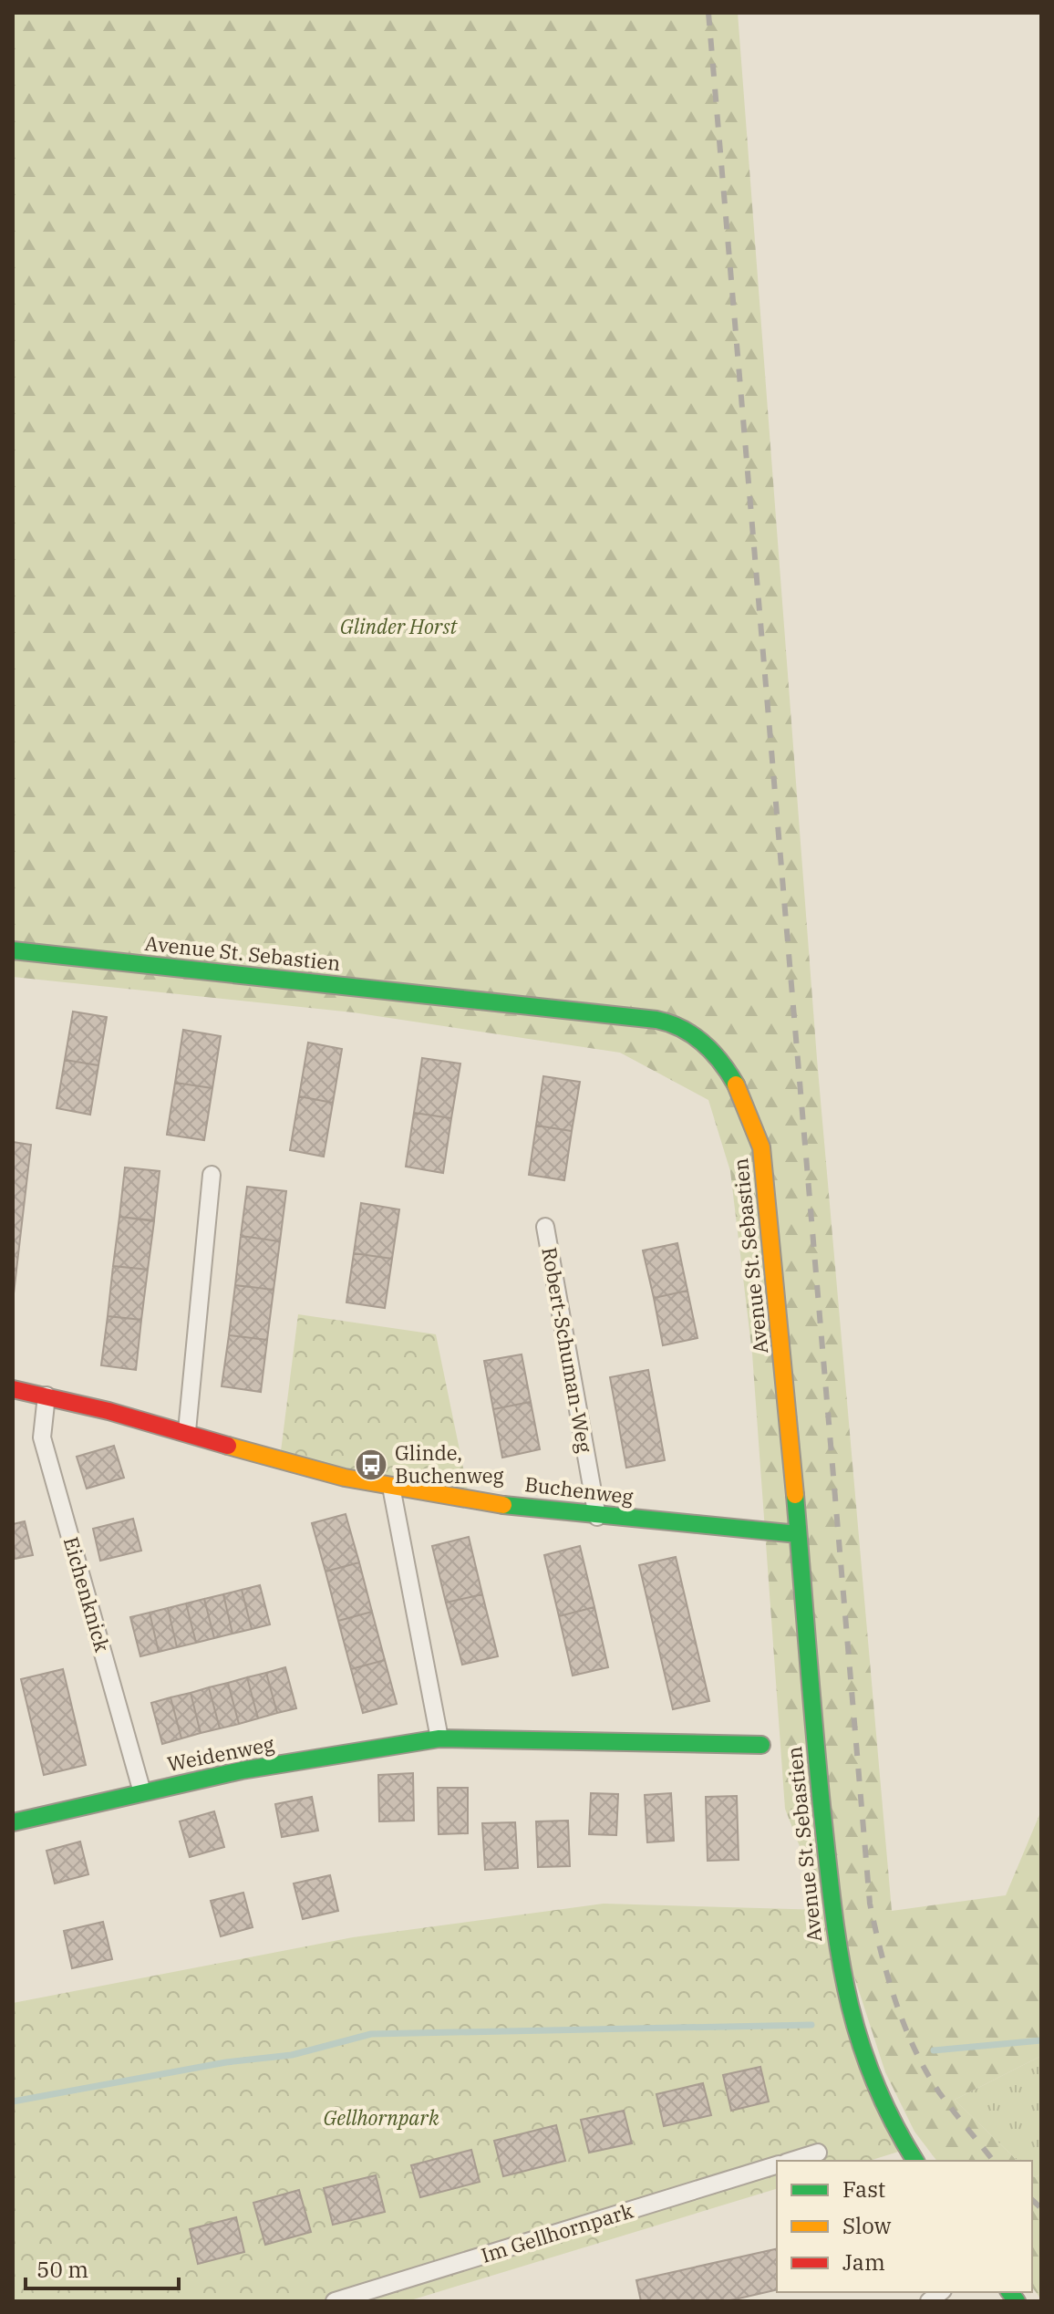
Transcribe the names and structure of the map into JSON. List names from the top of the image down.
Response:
{
  "streets": {
    "main road": ["Avenue St. Sebastien", "Buchenweg", "Weidenweg"],
    "street": ["Robert-Schuman-Weg", "Eichenknick", "Im Gellhornpark"]
  },
  "crossings": [
    ["Avenue St. Sebastien", "Buchenweg"],
    ["Robert-Schuman-Weg", "Buchenweg"],
    ["Buchenweg", "Eichenknick"],
    ["Eichenknick", "Weidenweg"]
  ],
  "parks": ["Glinder Horst", "Gellhornpark"],
  "places": {
    "bus stop": ["Glinde, Buchenweg"]
  },
  "legend": ["Fast", "Slow", "Jam"],
  "scale_bar": "50 m"
}
